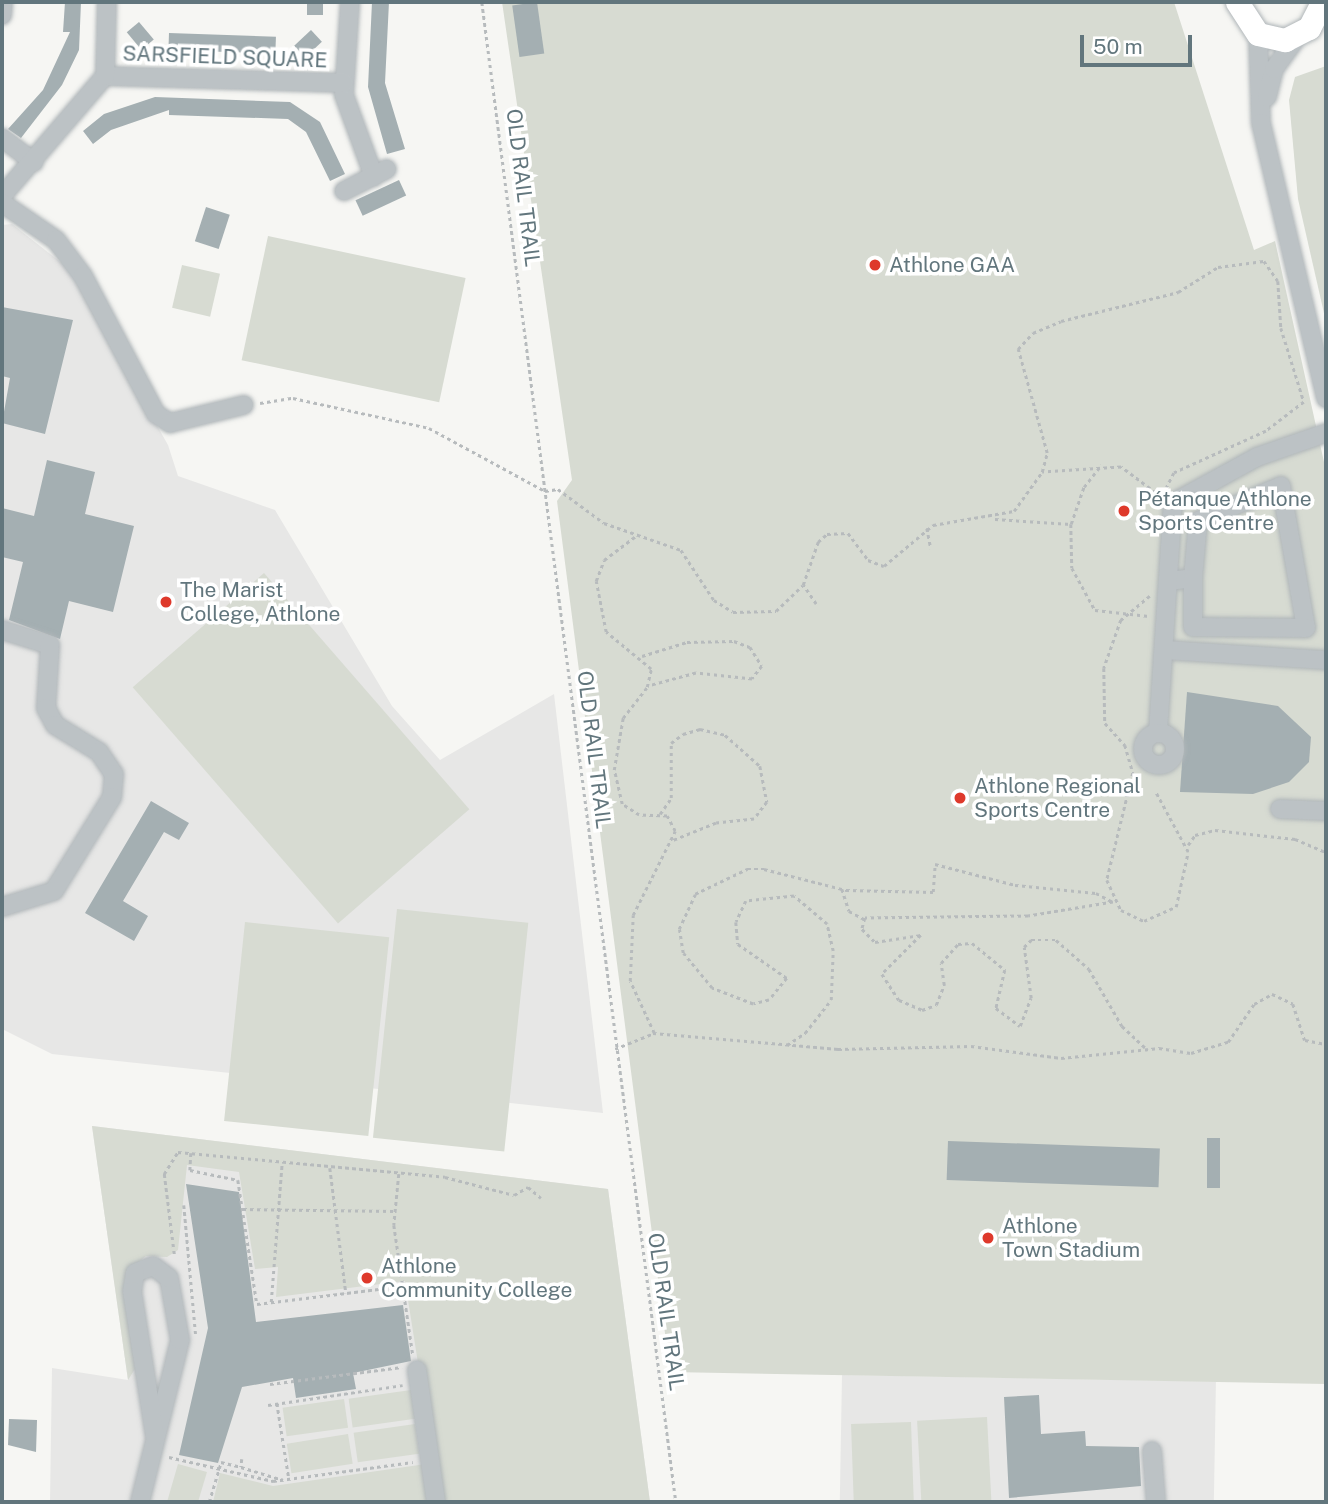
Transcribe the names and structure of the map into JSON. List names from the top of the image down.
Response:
{
  "streets": {
    "street": ["SARSFIELD SQUARE"],
    "path": ["OLD RAIL TRAIL"]
  },
  "places": [
    "Athlone GAA",
    "Pétanque Athlone Sports Centre",
    "The Marist College, Athlone",
    "Athlone Regional Sports Centre",
    "Athlone Town Stadium",
    "Athlone Community College"
  ],
  "scale_bar": "50 m"
}
